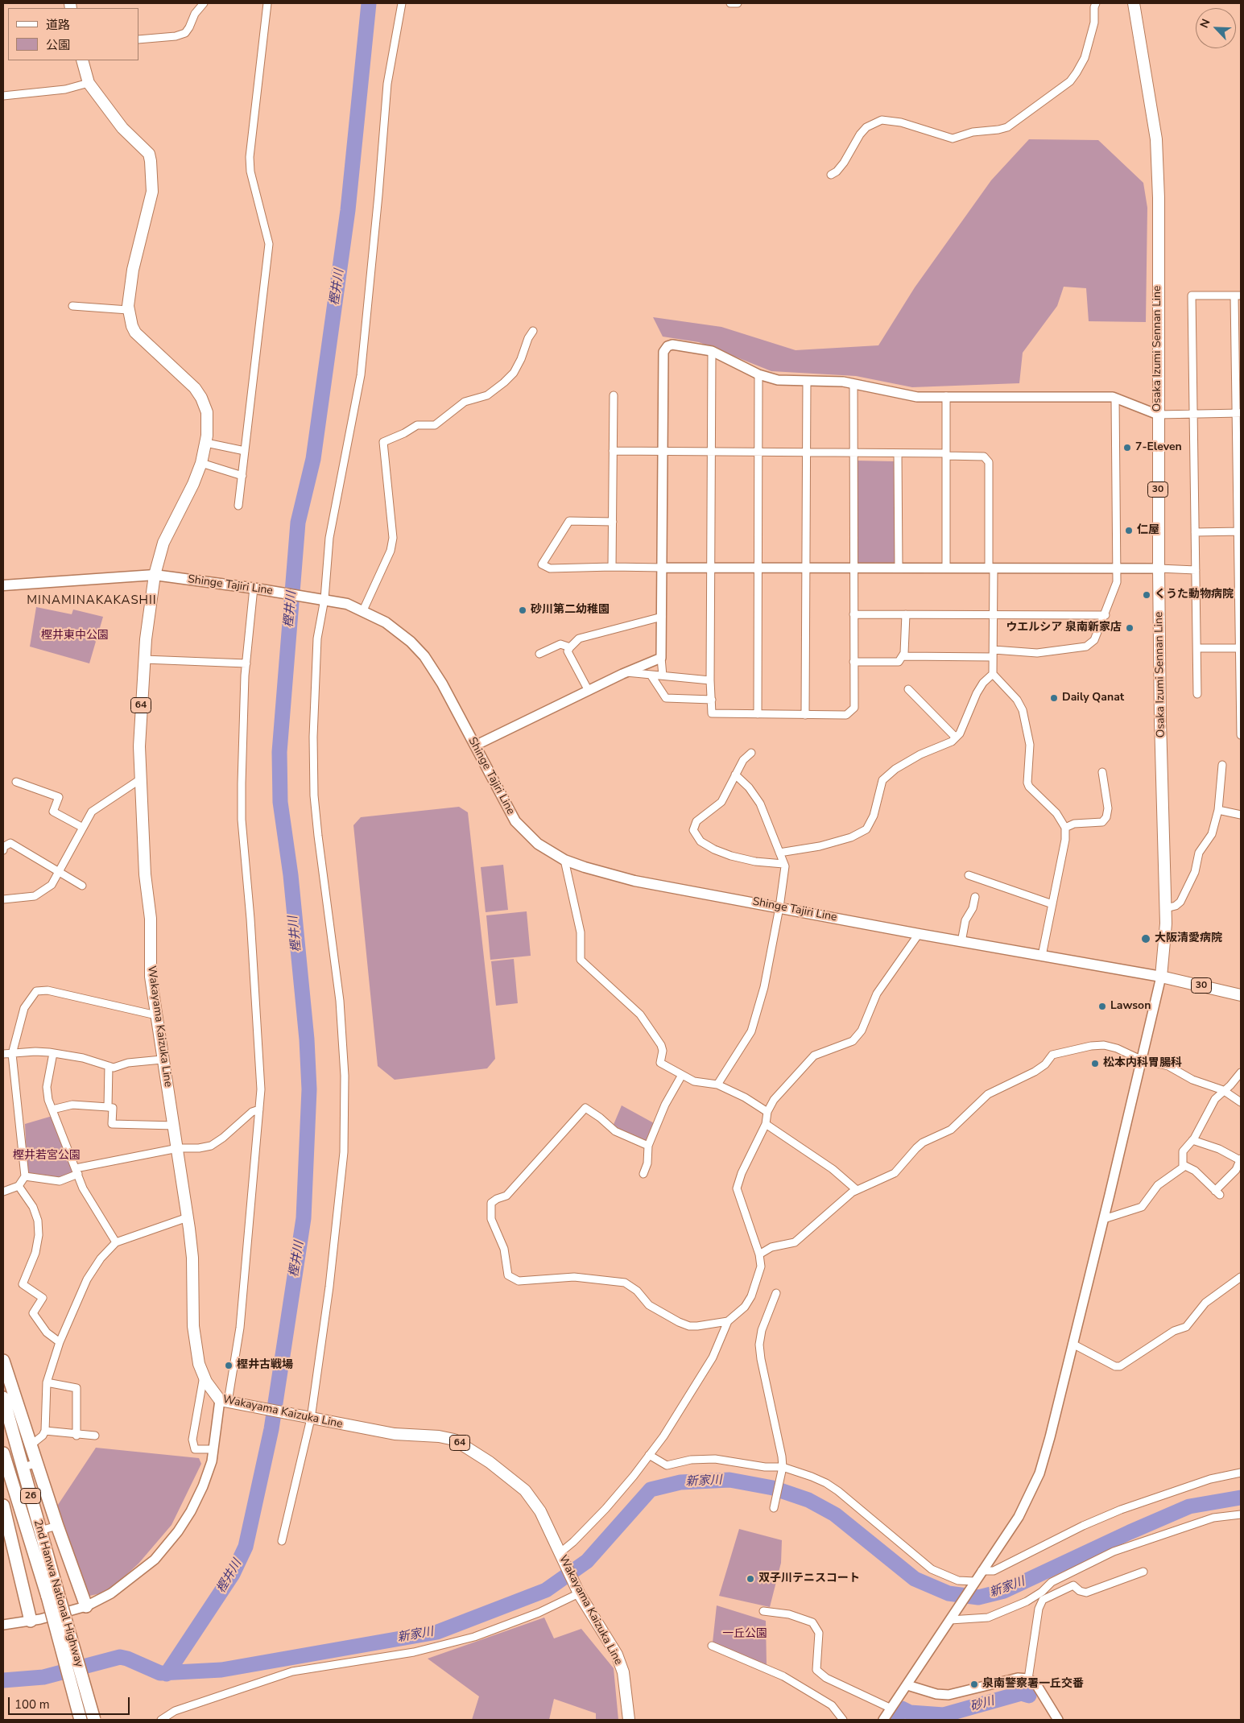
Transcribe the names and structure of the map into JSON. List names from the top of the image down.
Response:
{
  "streets": {
    "highway": ["26", "2nd Hanwa National Highway"],
    "main road": [
      "Osaka Izumi Sennan Line",
      "30",
      "Shinge Tajiri Line",
      "64",
      "Wakayama Kaizuka Line"
    ]
  },
  "crossings": [
    ["Osaka Izumi Sennan Line", "30"],
    ["Osaka Izumi Sennan Line", "Shinge Tajiri Line"],
    ["30", "Shinge Tajiri Line"],
    ["Shinge Tajiri Line", "Wakayama Kaizuka Line"]
  ],
  "districts": ["MINAMINAKAKASHII"],
  "water": ["樫井川", "新家川", "砂川"],
  "parks": ["樫井東中公園", "樫井若宮公園", "一丘公園"],
  "places": [
    "7-Eleven",
    "仁屋",
    "くうた動物病院",
    "砂川第二幼稚園",
    "ウエルシア 泉南新家店",
    "Daily Qanat",
    "大阪清愛病院",
    "Lawson",
    "松本内科胃腸科",
    "樫井古戦場",
    "双子川テニスコート",
    "泉南警察署一丘交番"
  ],
  "legend": ["道路", "公園"],
  "scale_bar": "100 m",
  "north": "top left"
}
